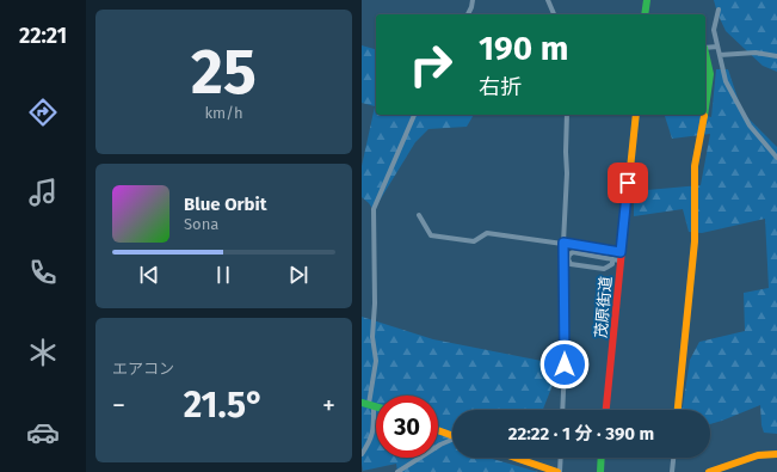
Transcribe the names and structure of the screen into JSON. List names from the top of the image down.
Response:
{
  "streets": {
    "street": ["茂原街道"]
  },
  "page": {
    "tabs": "22:21",
    "tile": [
      ["25", "km/h"],
      "エアコン"
    ],
    "turn": ["190 m", "右折"],
    "song": ["Blue Orbit", "Sona"],
    "heat": ["−", "21.5°", "+"],
    "limit": "30",
    "trip": "22:22 · 1 分 · 390 m"
  }
}
